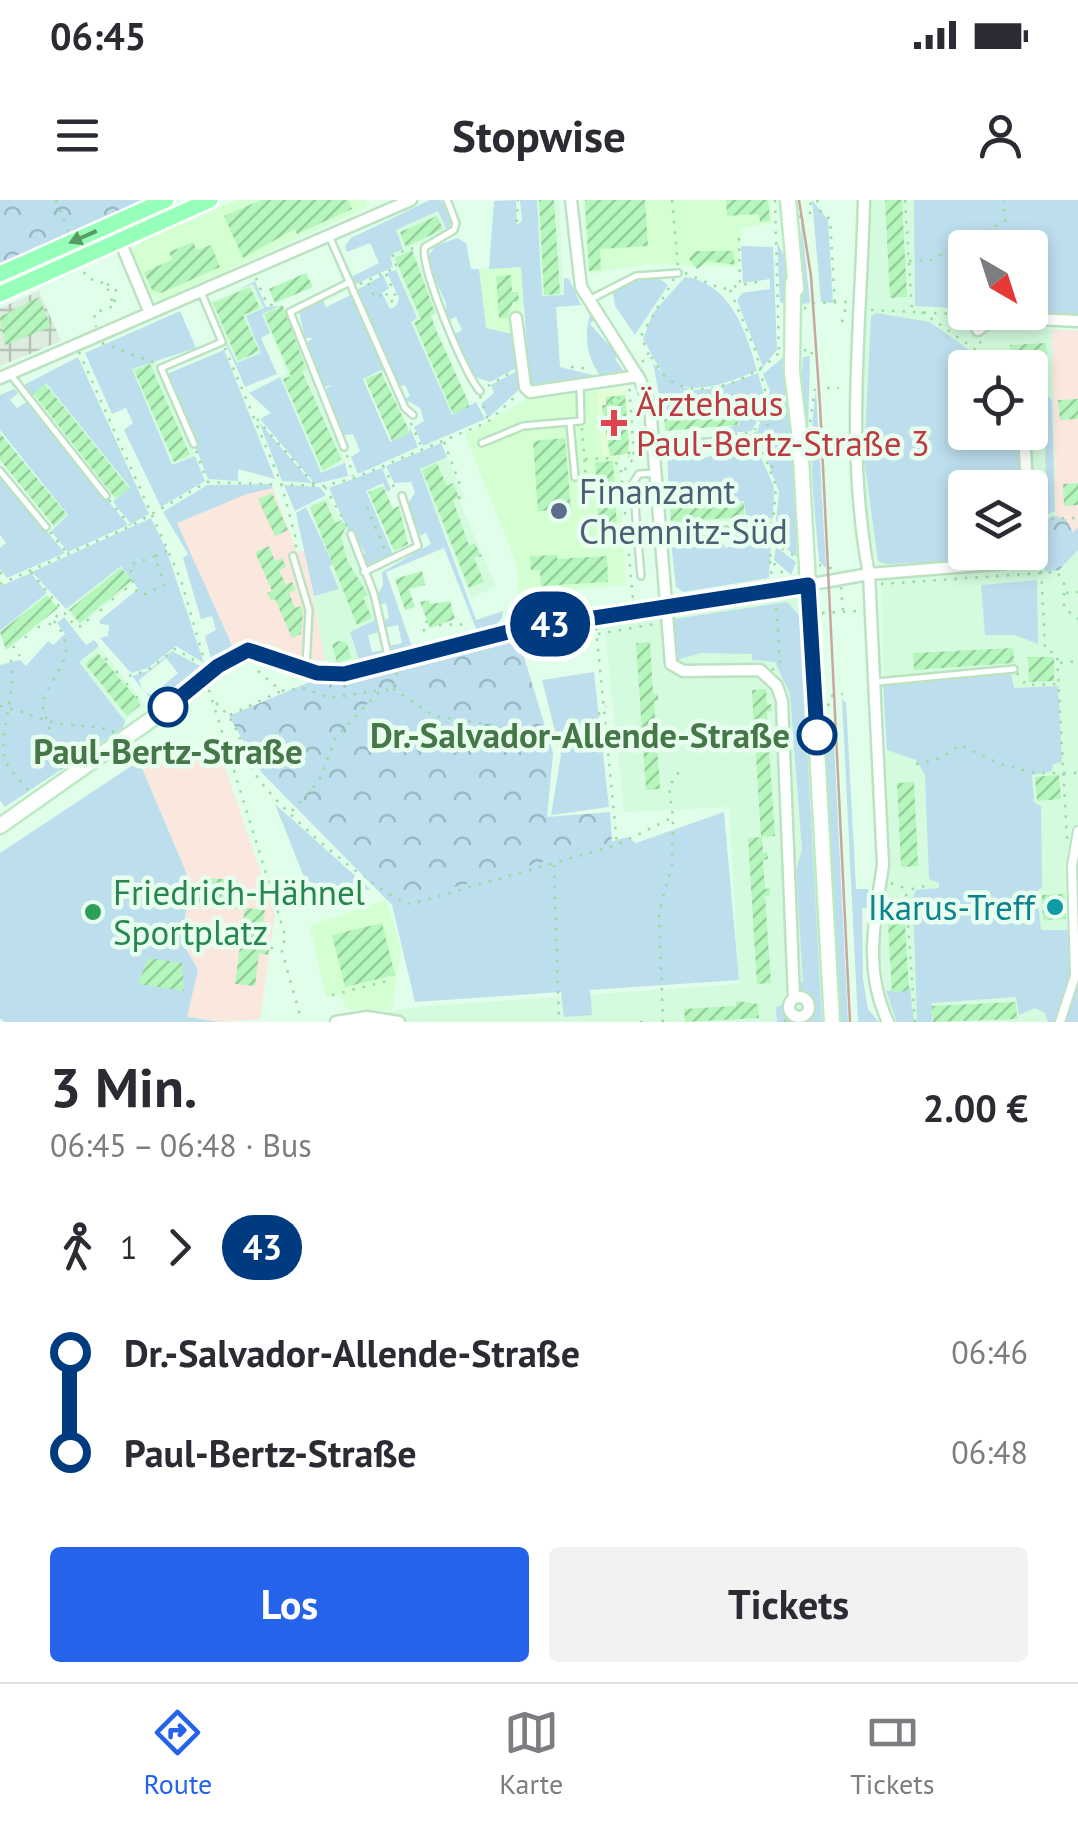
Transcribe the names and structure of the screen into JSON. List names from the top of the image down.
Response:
{
  "places": {
    "health": ["Ärztehaus Paul-Bertz-Straße 3"],
    "other": [
      "Finanzamt Chemnitz-Süd",
      "Paul-Bertz-Straße",
      "Dr.-Salvador-Allende-Straße",
      "Ikarus-Treff",
      "Friedrich-Hähnel Sportplatz"
    ]
  },
  "lines": ["bus line 43"],
  "north": "bottom right",
  "page": {
    "status": "06:45",
    "header": "Stopwise",
    "on_map": "43",
    "heading": ["3 Min.", "06:45 – 06:48 · Bus", "2.00 €"],
    "legs": ["1", "43"],
    "list": [
      {
        "name": "Dr.-Salvador-Allende-Straße",
        "value": "06:46"
      },
      {
        "name": "Paul-Bertz-Straße",
        "value": "06:48"
      }
    ],
    "buttons": ["Los", "Tickets"],
    "tabs": ["Route", "Karte", "Tickets"]
  }
}
